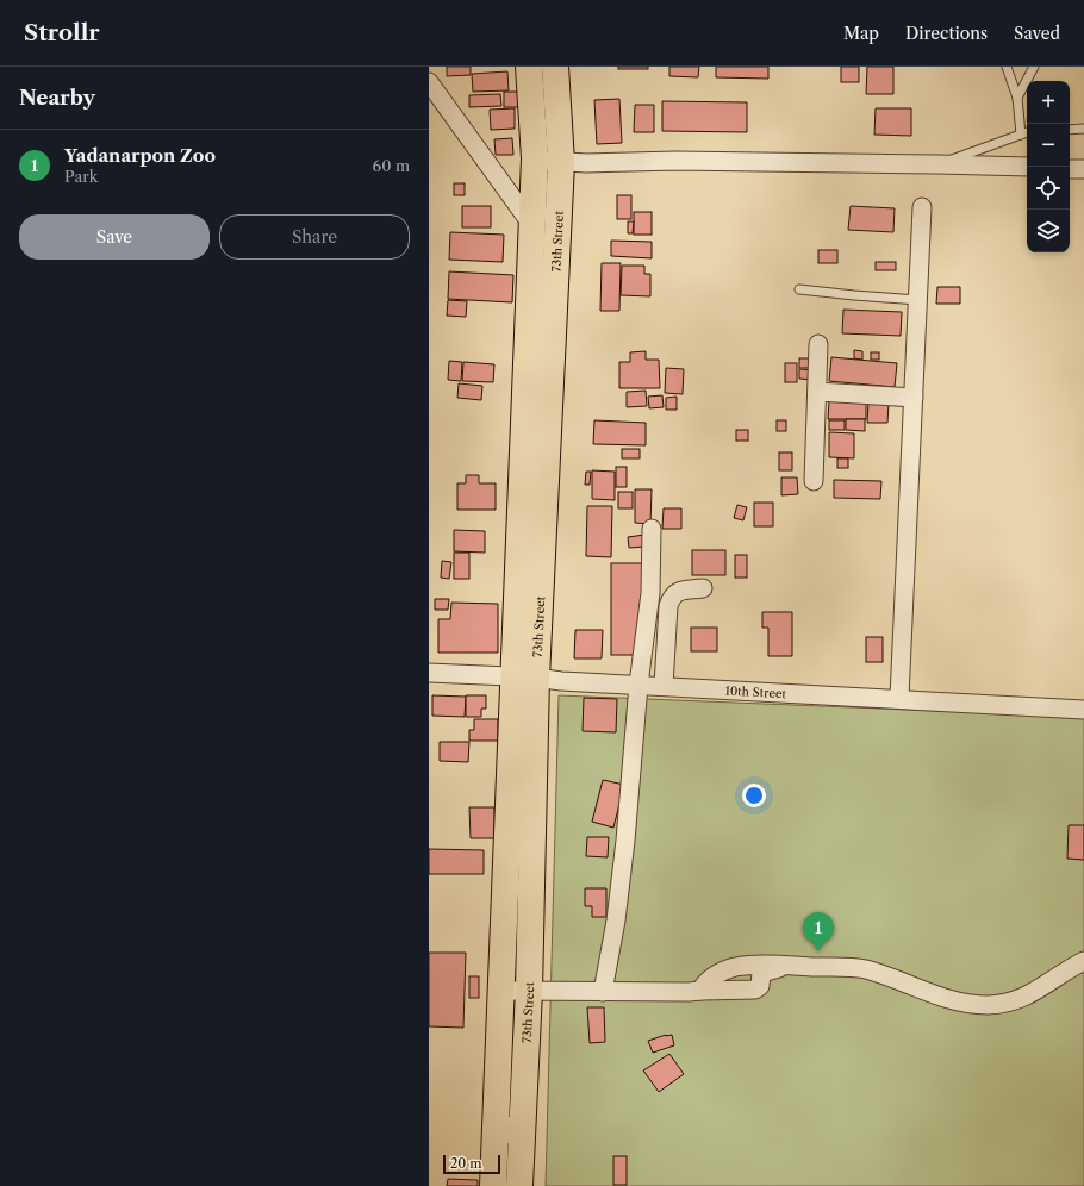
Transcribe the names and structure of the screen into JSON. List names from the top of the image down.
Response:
{
  "streets": {
    "main road": ["73th Street"],
    "street": ["10th Street"]
  },
  "crossings": [
    ["73th Street", "10th Street"]
  ],
  "scale_bar": "20 m",
  "page": {
    "header": "Strollr",
    "nav": ["Map", "Directions", "Saved"],
    "heading": "Nearby",
    "map_buttons": ["+", "−"],
    "list": [
      {
        "mark": "1",
        "name": "Yadanarpon Zoo",
        "note": "Park",
        "value": "60 m"
      }
    ],
    "buttons": ["Save", "Share"],
    "pins": "1",
    "scale": "20 m"
  }
}
